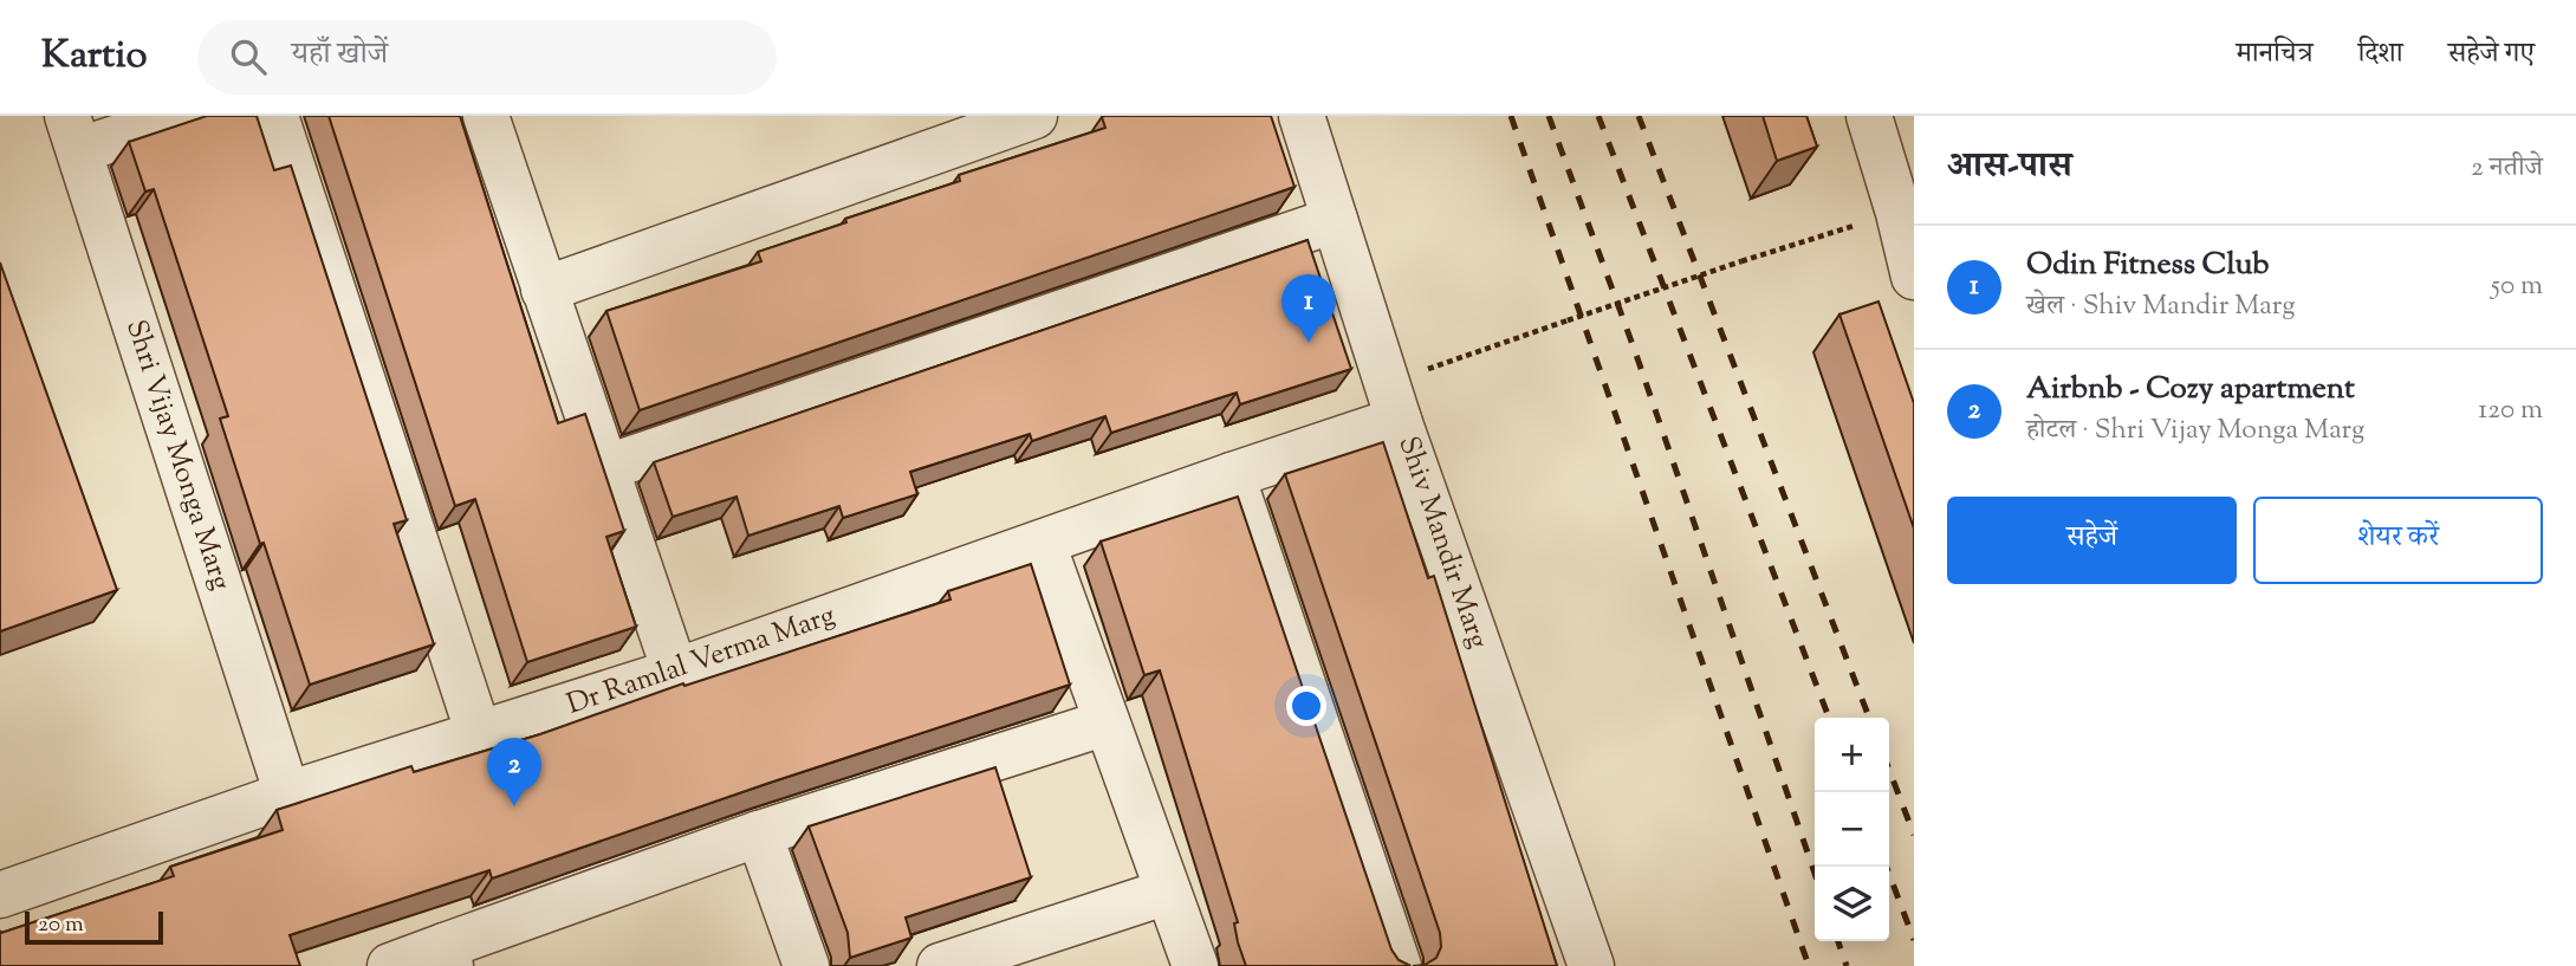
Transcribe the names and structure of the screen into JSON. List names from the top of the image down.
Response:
{
  "streets": {
    "street": ["Shri Vijay Monga Marg", "Shiv Mandir Marg", "Dr Ramlal Verma Marg"]
  },
  "crossings": [
    ["Shri Vijay Monga Marg", "Dr Ramlal Verma Marg"],
    ["Shiv Mandir Marg", "Dr Ramlal Verma Marg"]
  ],
  "scale_bar": "20 m",
  "page": {
    "header": "Kartio",
    "search": "यहाँ खोजें",
    "nav": ["मानचित्र", "दिशा", "सहेजे गए"],
    "heading": ["आस-पास", "2 नतीजे"],
    "list": [
      {
        "mark": "1",
        "name": "Odin Fitness Club",
        "note": "खेल · Shiv Mandir Marg",
        "value": "50 m"
      },
      {
        "mark": "2",
        "name": "Airbnb - Cozy apartment",
        "note": "होटल · Shri Vijay Monga Marg",
        "value": "120 m"
      }
    ],
    "pins": ["1", "2"],
    "buttons": ["सहेजें", "शेयर करें"],
    "map_buttons": ["+", "−"],
    "scale": "20 m"
  }
}
